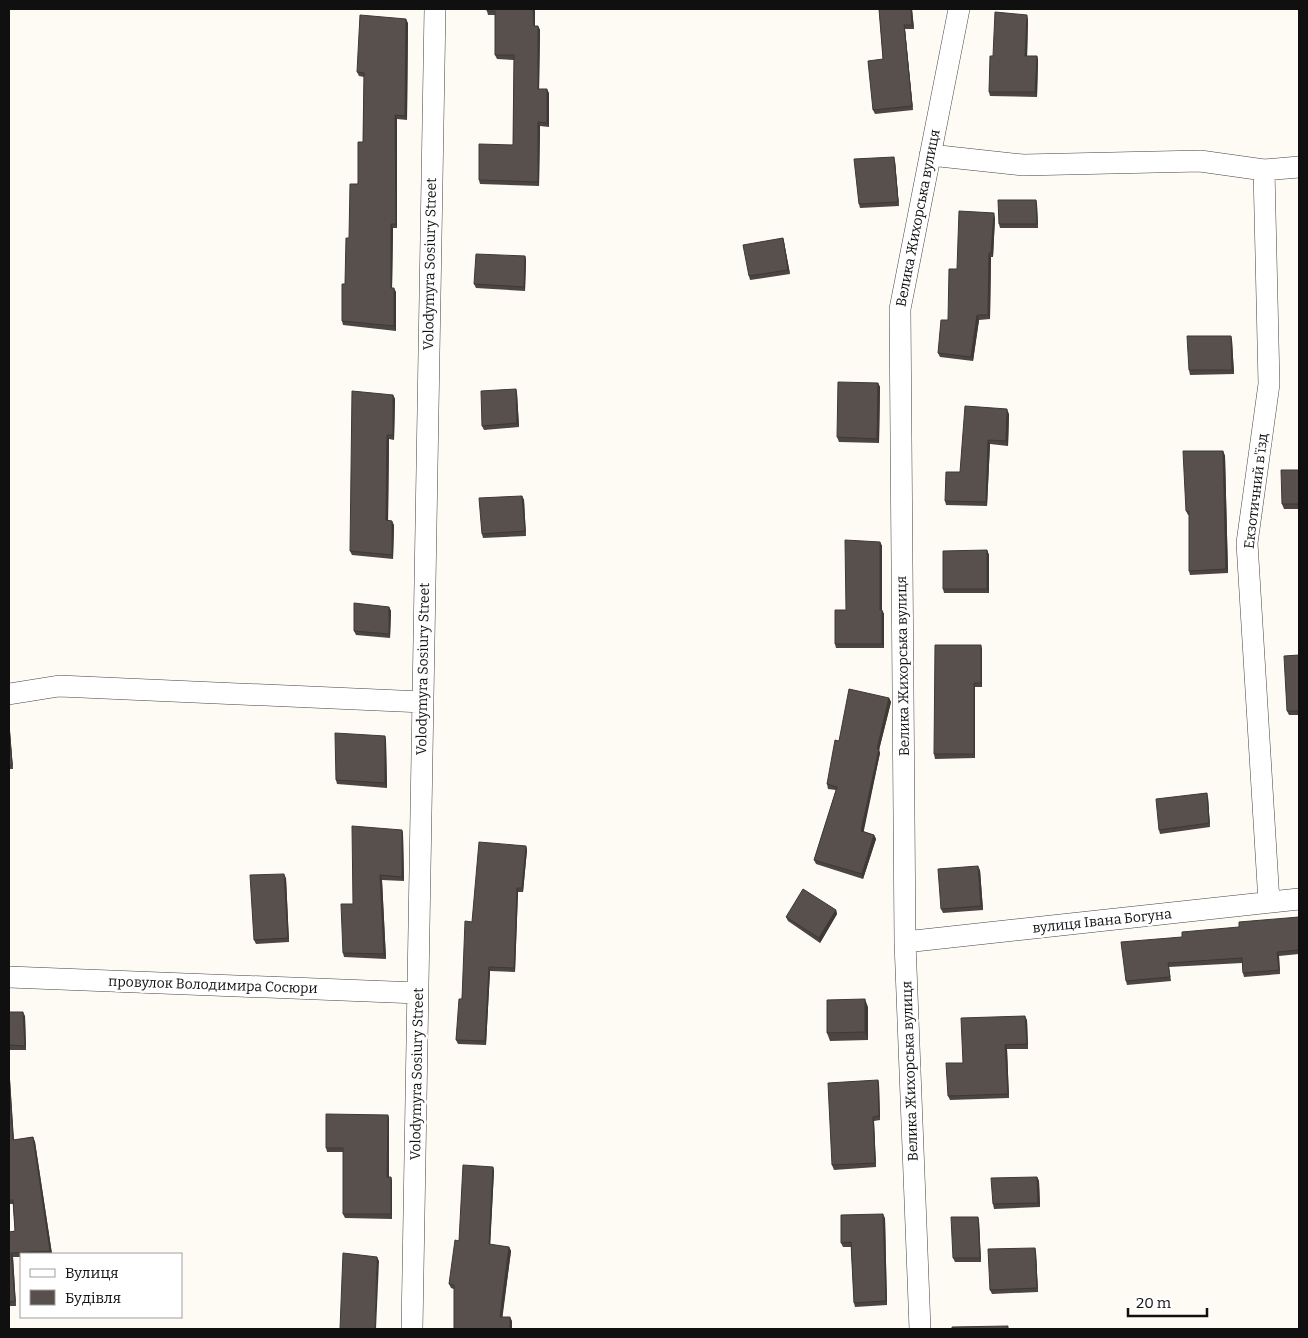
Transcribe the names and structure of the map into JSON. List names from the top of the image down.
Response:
{
  "streets": {
    "street": [
      "Велика Жихорська вулиця",
      "Volodymyra Sosiury Street",
      "Екзотичний в'їзд",
      "вулиця Івана Богуна",
      "провулок Володимира Сосюри"
    ]
  },
  "crossings": [
    ["Велика Жихорська вулиця", "вулиця Івана Богуна"],
    ["Volodymyra Sosiury Street", "провулок Володимира Сосюри"],
    ["Екзотичний в'їзд", "вулиця Івана Богуна"]
  ],
  "legend": ["Вулиця", "Будівля"],
  "scale_bar": "20 m"
}
